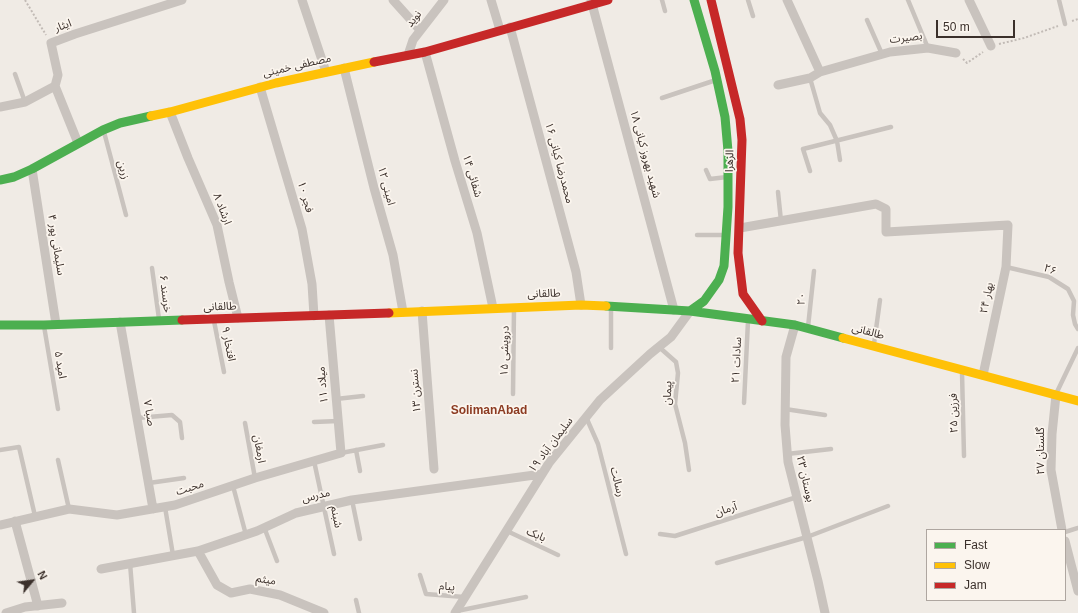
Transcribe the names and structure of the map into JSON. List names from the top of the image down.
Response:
{
  "streets": {
    "street": [
      "نوید",
      "ایثار",
      "بصیرت",
      "مصطفی خمینی",
      "شهید بهروز کیانی ۱۸",
      "الزهرا",
      "محمدرضا کیانی ۱۶",
      "شفائی ۱۴",
      "امینی ۱۲",
      "فجر ۱۰",
      "ارشاد ۸",
      "سلیمانی پور ۴",
      "طالقانی",
      "بهار ۲۴",
      "میلاد ۱۱",
      "نسترن ۱۳",
      "صبا ۷",
      "سلیمان آباد ۱۹",
      "گلستان ۲۷",
      "بوستان ۲۳",
      "محبت",
      "مدرس",
      "میثم"
    ],
    "lane": [
      "زرین",
      "۲۶",
      "خرسند ۶",
      "۲۰",
      "افتخار ۹",
      "درویشی ۱۵",
      "سادات ۲۱",
      "امید ۵",
      "پیمان",
      "فرزین ۲۵",
      "ارمغان",
      "رسالت",
      "آرمان",
      "شبنم",
      "بابک",
      "پیام"
    ]
  },
  "crossings": [
    ["نوید", "مصطفی خمینی"],
    ["مصطفی خمینی", "شهید بهروز کیانی ۱۸"],
    ["مصطفی خمینی", "محمدرضا کیانی ۱۶"],
    ["مصطفی خمینی", "زرین"],
    ["مصطفی خمینی", "شفائی ۱۴"],
    ["مصطفی خمینی", "امینی ۱۲"],
    ["مصطفی خمینی", "فجر ۱۰"],
    ["مصطفی خمینی", "ارشاد ۸"],
    ["مصطفی خمینی", "سلیمانی پور ۴"],
    ["شهید بهروز کیانی ۱۸", "طالقانی"],
    ["الزهرا", "طالقانی"],
    ["الزهرا", "سلیمان آباد ۱۹"],
    ["محمدرضا کیانی ۱۶", "طالقانی"],
    ["شفائی ۱۴", "طالقانی"],
    ["امینی ۱۲", "طالقانی"],
    ["فجر ۱۰", "طالقانی"],
    ["ارشاد ۸", "طالقانی"],
    ["سلیمانی پور ۴", "طالقانی"],
    ["۲۶", "بهار ۲۴"],
    ["خرسند ۶", "طالقانی"],
    ["طالقانی", "بهار ۲۴"],
    ["طالقانی", "۲۰"],
    ["طالقانی", "افتخار ۹"],
    ["طالقانی", "درویشی ۱۵"],
    ["طالقانی", "سادات ۲۱"],
    ["طالقانی", "امید ۵"],
    ["طالقانی", "میلاد ۱۱"],
    ["طالقانی", "نسترن ۱۳"],
    ["طالقانی", "صبا ۷"],
    ["طالقانی", "فرزین ۲۵"],
    ["طالقانی", "سلیمان آباد ۱۹"],
    ["طالقانی", "گلستان ۲۷"],
    ["طالقانی", "بوستان ۲۳"],
    ["میلاد ۱۱", "محبت"],
    ["پیمان", "سلیمان آباد ۱۹"],
    ["صبا ۷", "محبت"],
    ["سلیمان آباد ۱۹", "رسالت"],
    ["سلیمان آباد ۱۹", "مدرس"],
    ["سلیمان آباد ۱۹", "بابک"],
    ["سلیمان آباد ۱۹", "پیام"],
    ["ارمغان", "محبت"],
    ["بوستان ۲۳", "آرمان"],
    ["محبت", "شبنم"],
    ["مدرس", "شبنم"],
    ["مدرس", "میثم"]
  ],
  "districts": ["SolimanAbad"],
  "legend": ["Fast", "Slow", "Jam"],
  "scale_bar": "50 m",
  "north": "top right"
}
